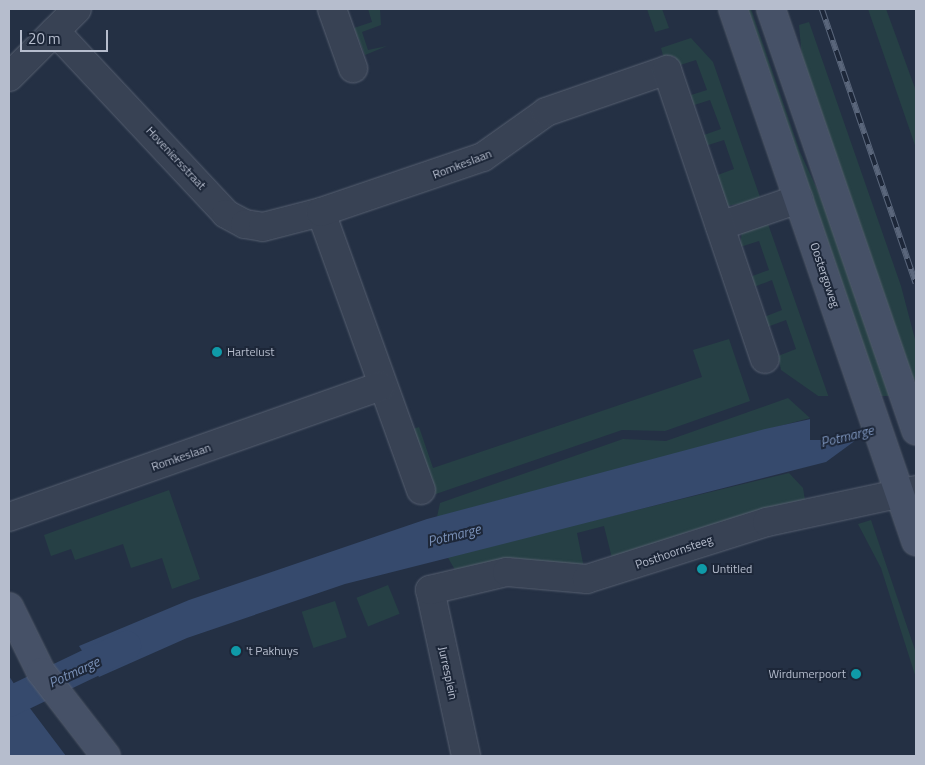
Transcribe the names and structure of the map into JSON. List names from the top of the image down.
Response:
{
  "streets": {
    "main road": ["Oostergoweg"],
    "street": [
      "Hoveniersstraat",
      "Romkeslaan",
      "Posthoornsteeg",
      "Jurresplein"
    ]
  },
  "crossings": [
    ["Hoveniersstraat", "Romkeslaan"],
    ["Oostergoweg", "Posthoornsteeg"],
    ["Posthoornsteeg", "Jurresplein"]
  ],
  "water": ["Potmarge"],
  "places": [
    "Hartelust",
    "Untitled",
    "'t Pakhuys",
    "Wirdumerpoort"
  ],
  "scale_bar": "20 m"
}
